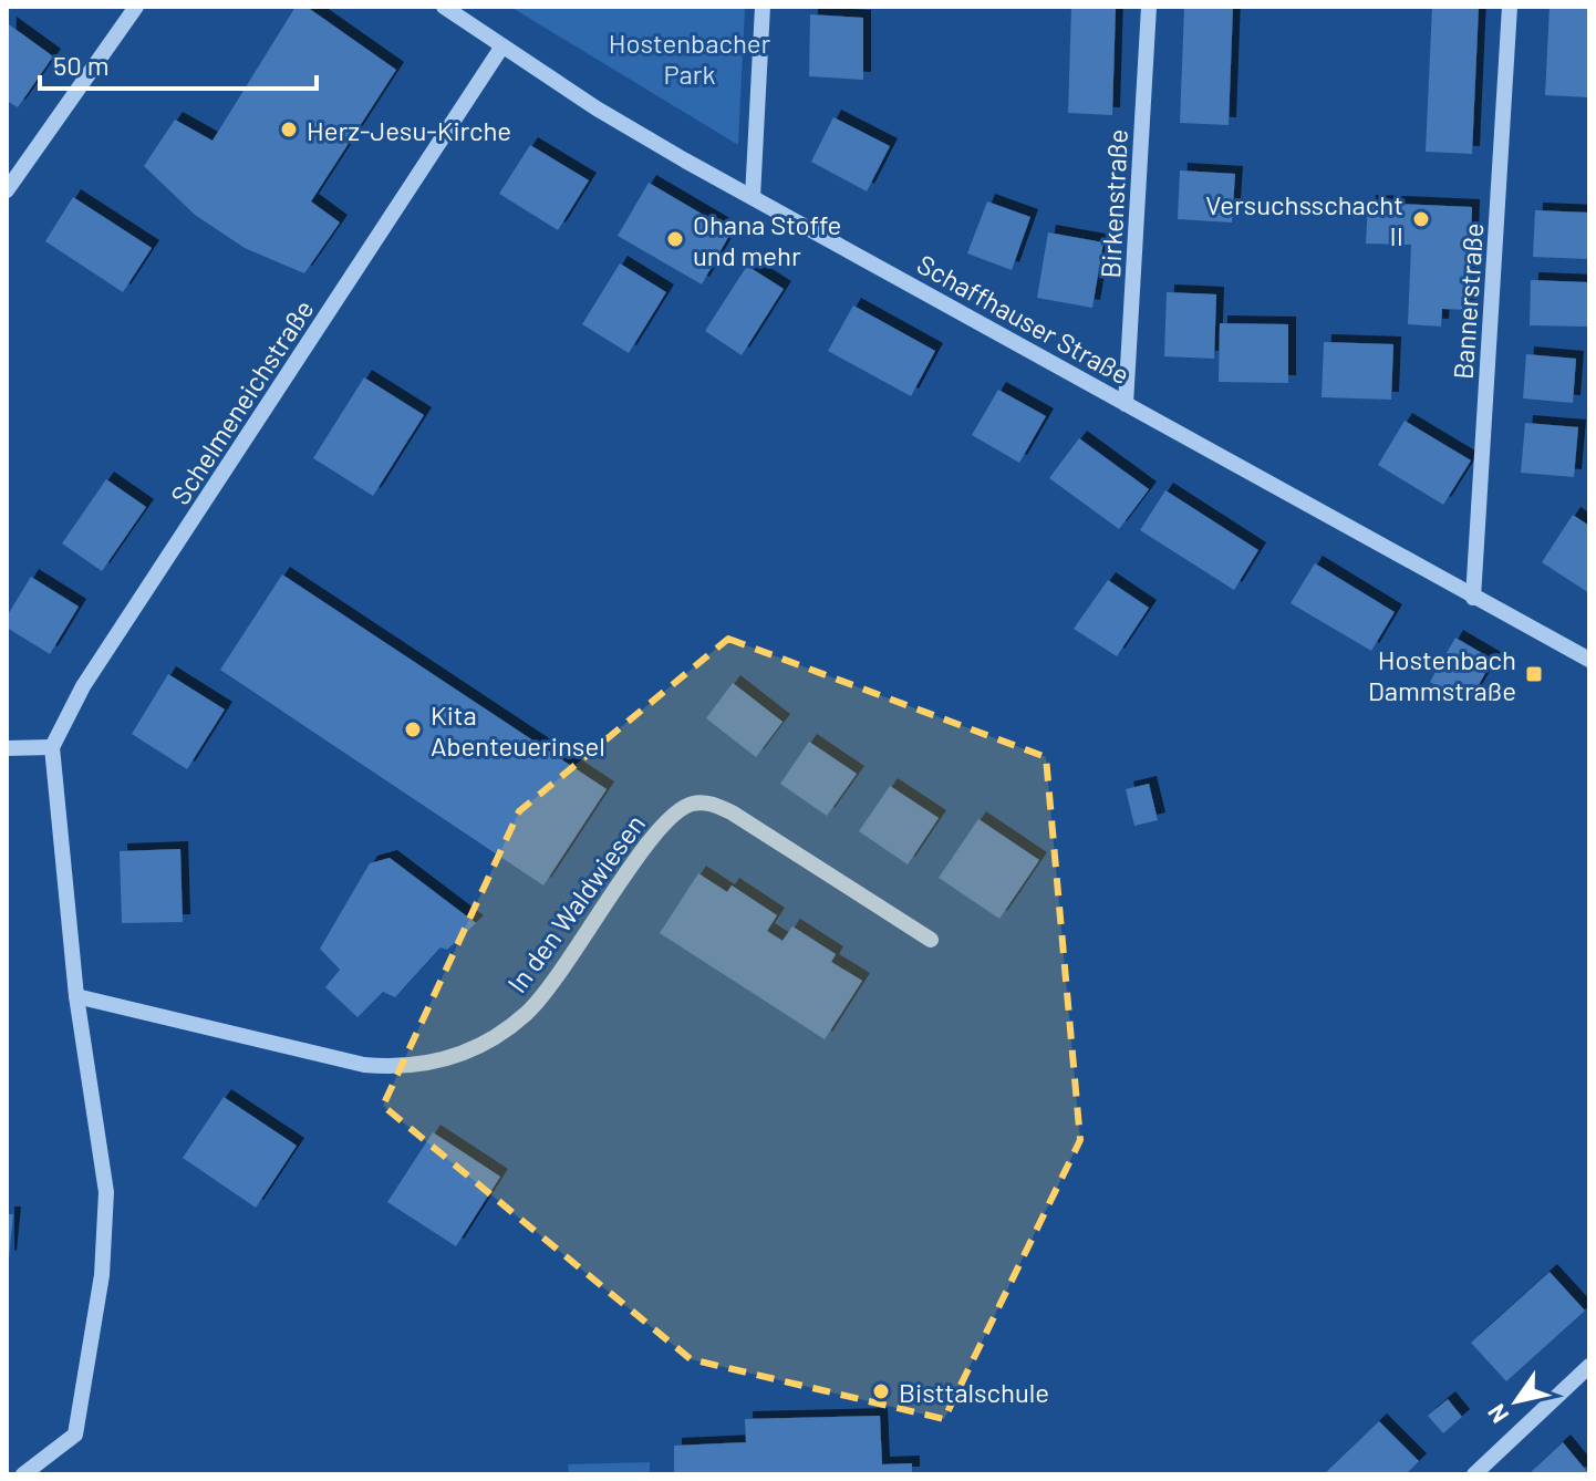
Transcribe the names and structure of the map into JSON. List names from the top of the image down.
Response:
{
  "streets": {
    "street": [
      "Birkenstraße",
      "Bannerstraße",
      "Schaffhauser Straße",
      "Schelmeneichstraße",
      "In den Waldwiesen"
    ]
  },
  "crossings": [
    ["Birkenstraße", "Schaffhauser Straße"],
    ["Bannerstraße", "Schaffhauser Straße"],
    ["Schaffhauser Straße", "Schelmeneichstraße"]
  ],
  "parks": ["Hostenbacher Park"],
  "places": {
    "other": [
      "Herz-Jesu-Kirche",
      "Versuchsschacht II",
      "Ohana Stoffe und mehr",
      "Kita Abenteuerinsel",
      "Bisttalschule"
    ],
    "transit": ["Hostenbach Dammstraße"]
  },
  "scale_bar": "50 m",
  "north": "bottom left"
}
